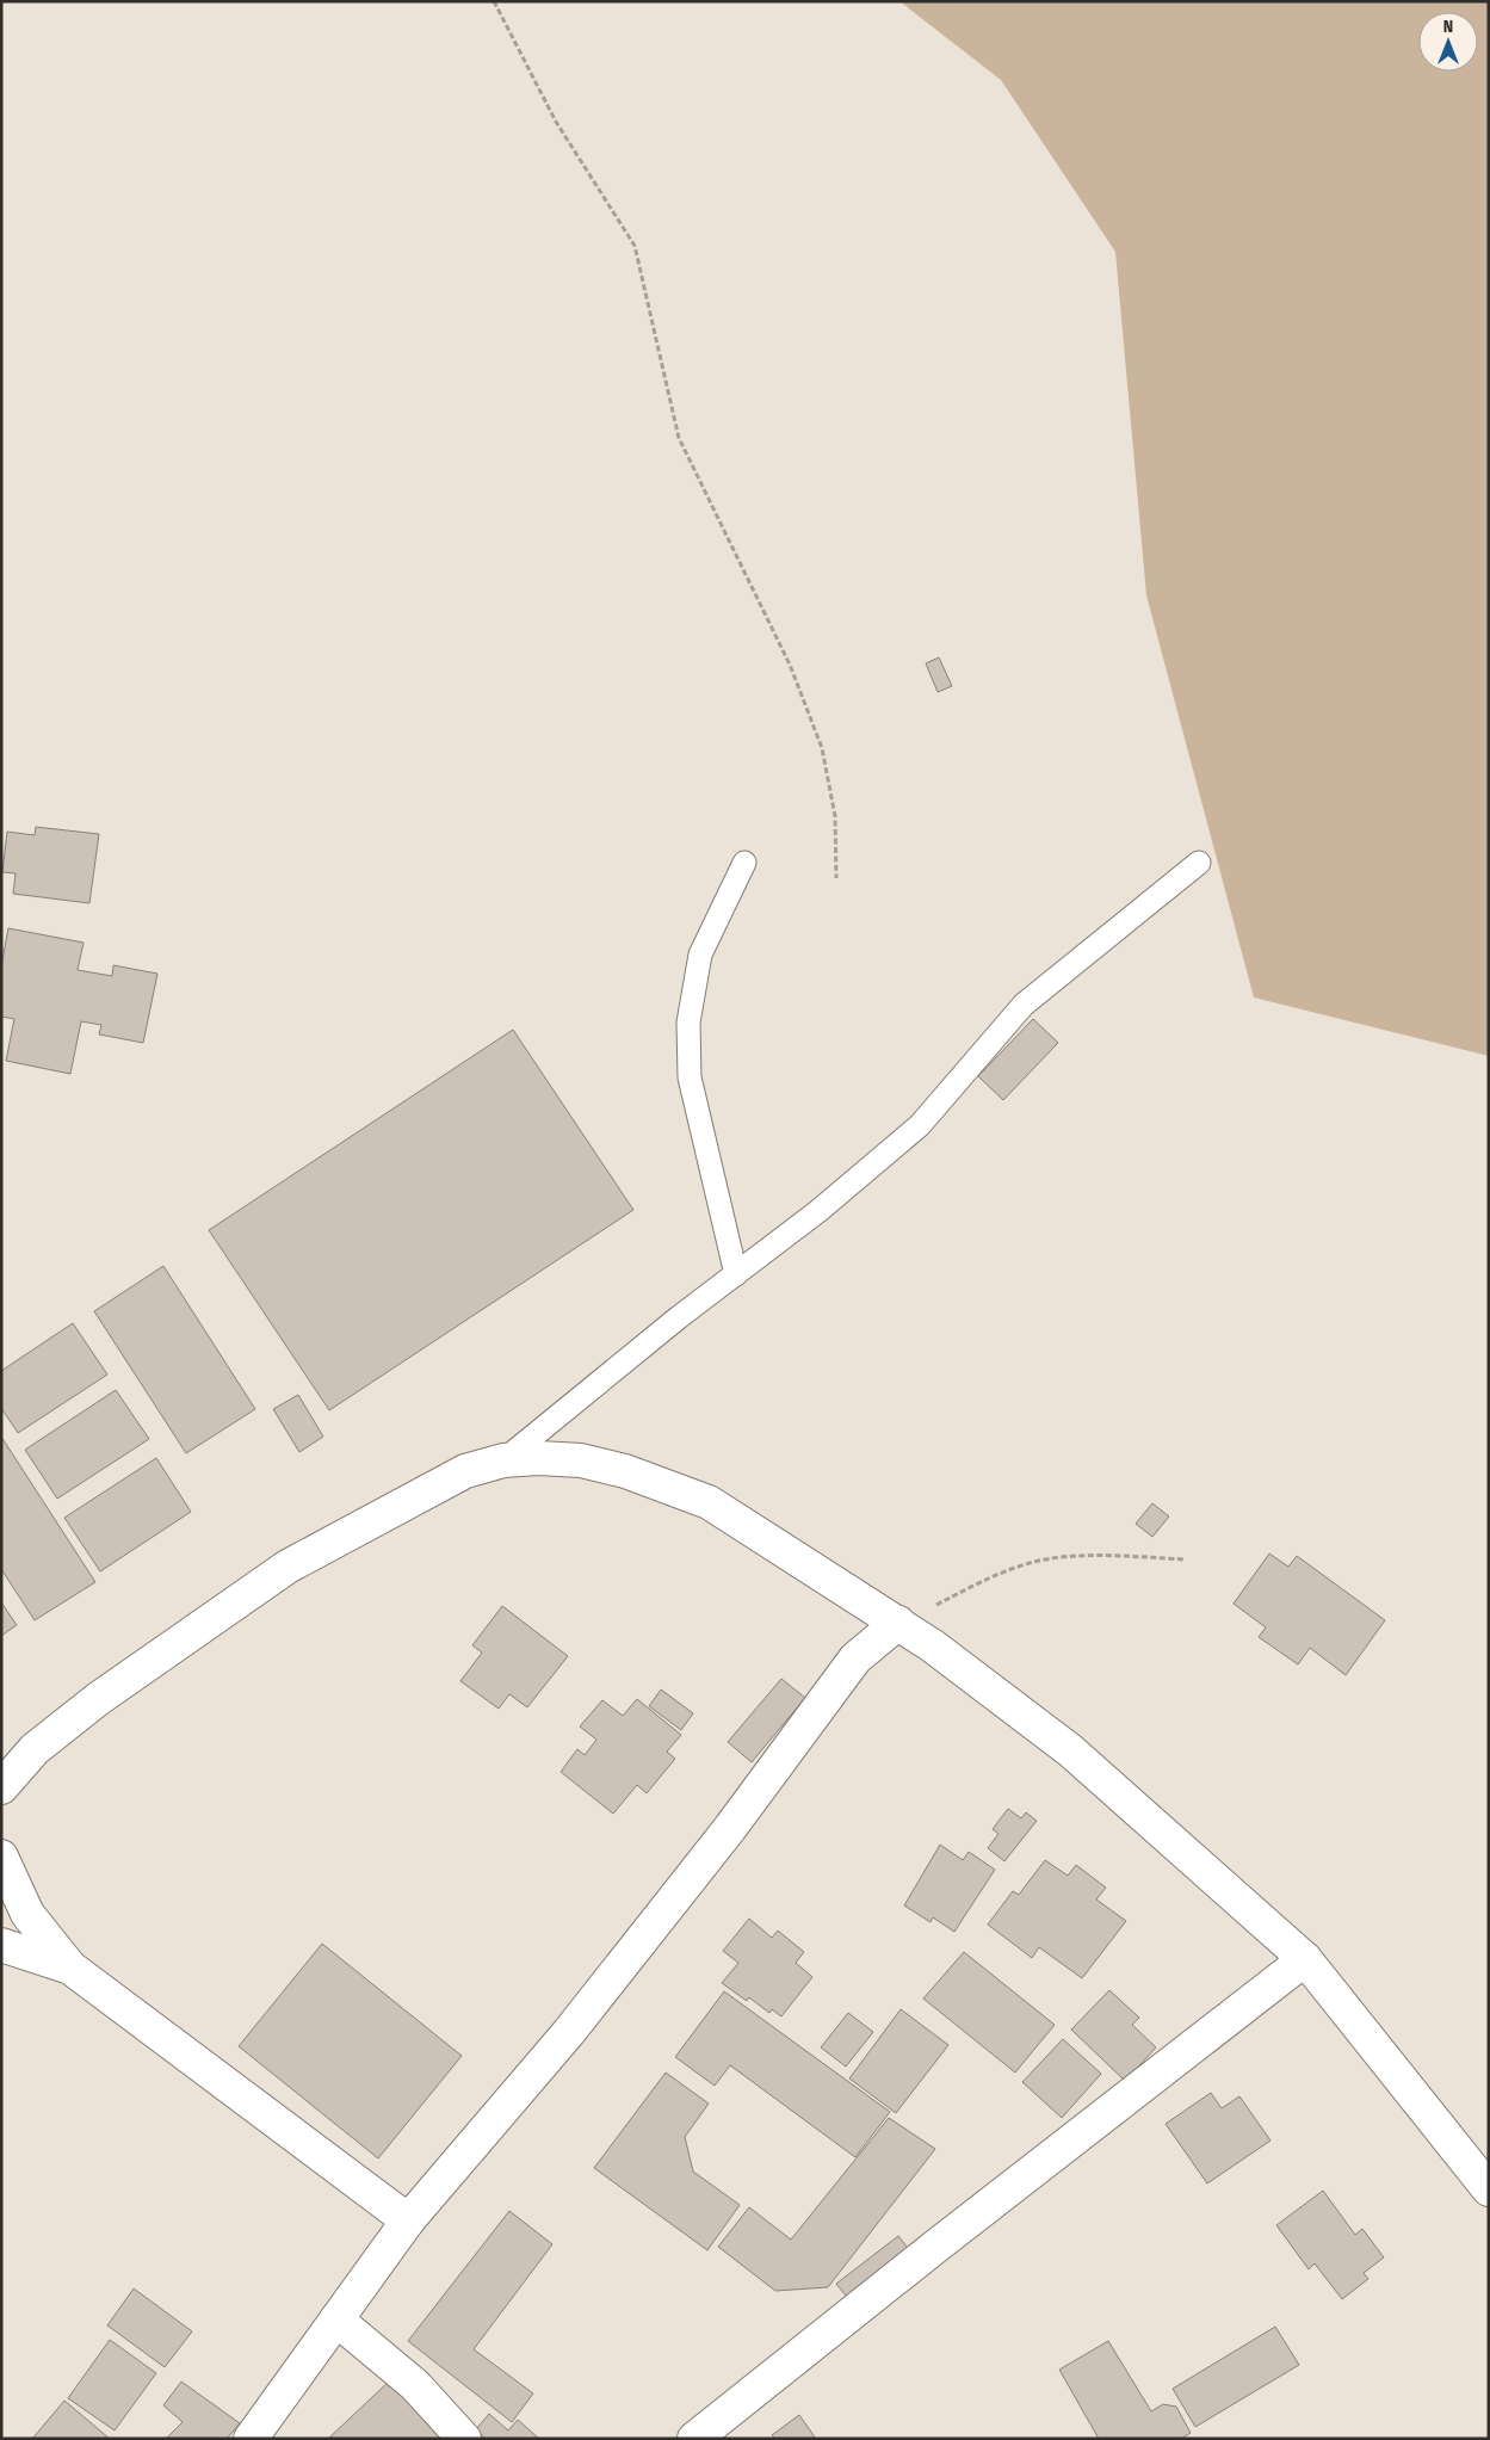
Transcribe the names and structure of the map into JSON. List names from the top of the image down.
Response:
{
  "north": "top"
}
